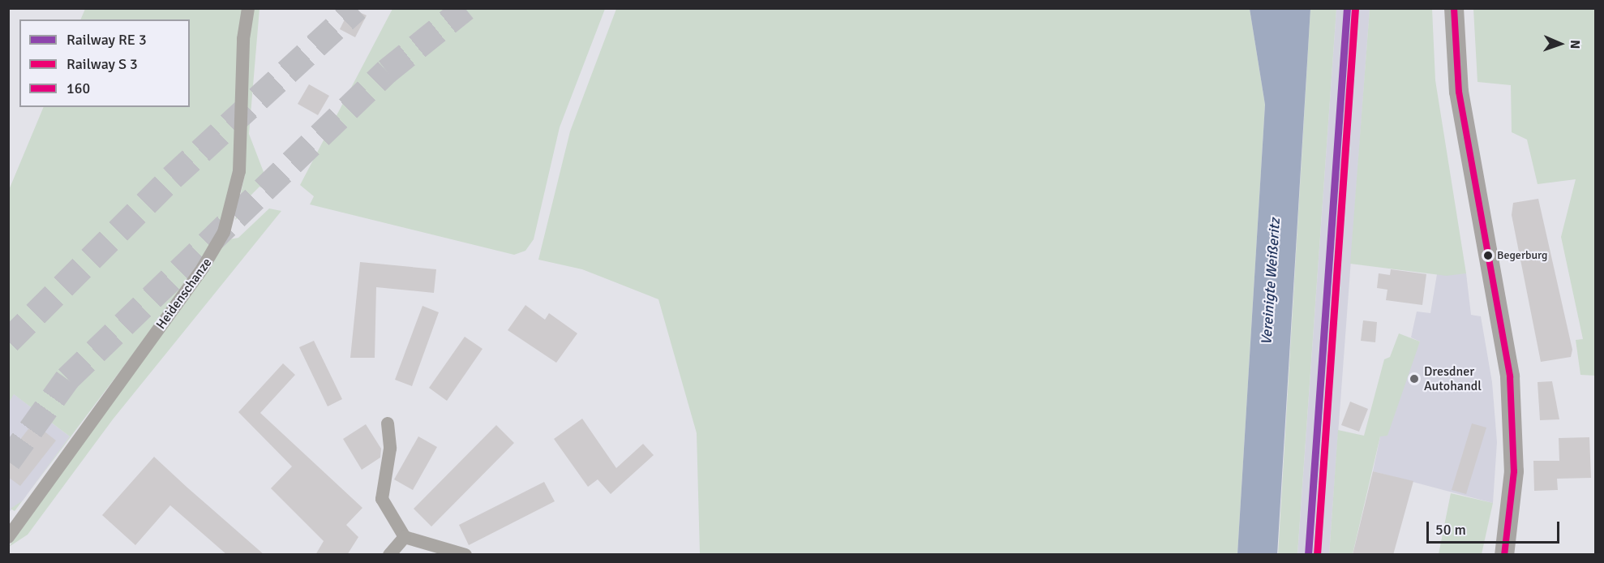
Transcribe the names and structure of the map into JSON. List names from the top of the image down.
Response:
{
  "streets": {
    "street": ["Heidenschanze"]
  },
  "water": ["Vereinigte Weißeritz"],
  "places": ["Begerburg", "Dresdner Autohandl"],
  "lines": ["transit line 160"],
  "legend": ["Railway RE 3", "Railway S 3", "160"],
  "scale_bar": "50 m",
  "north": "right"
}
